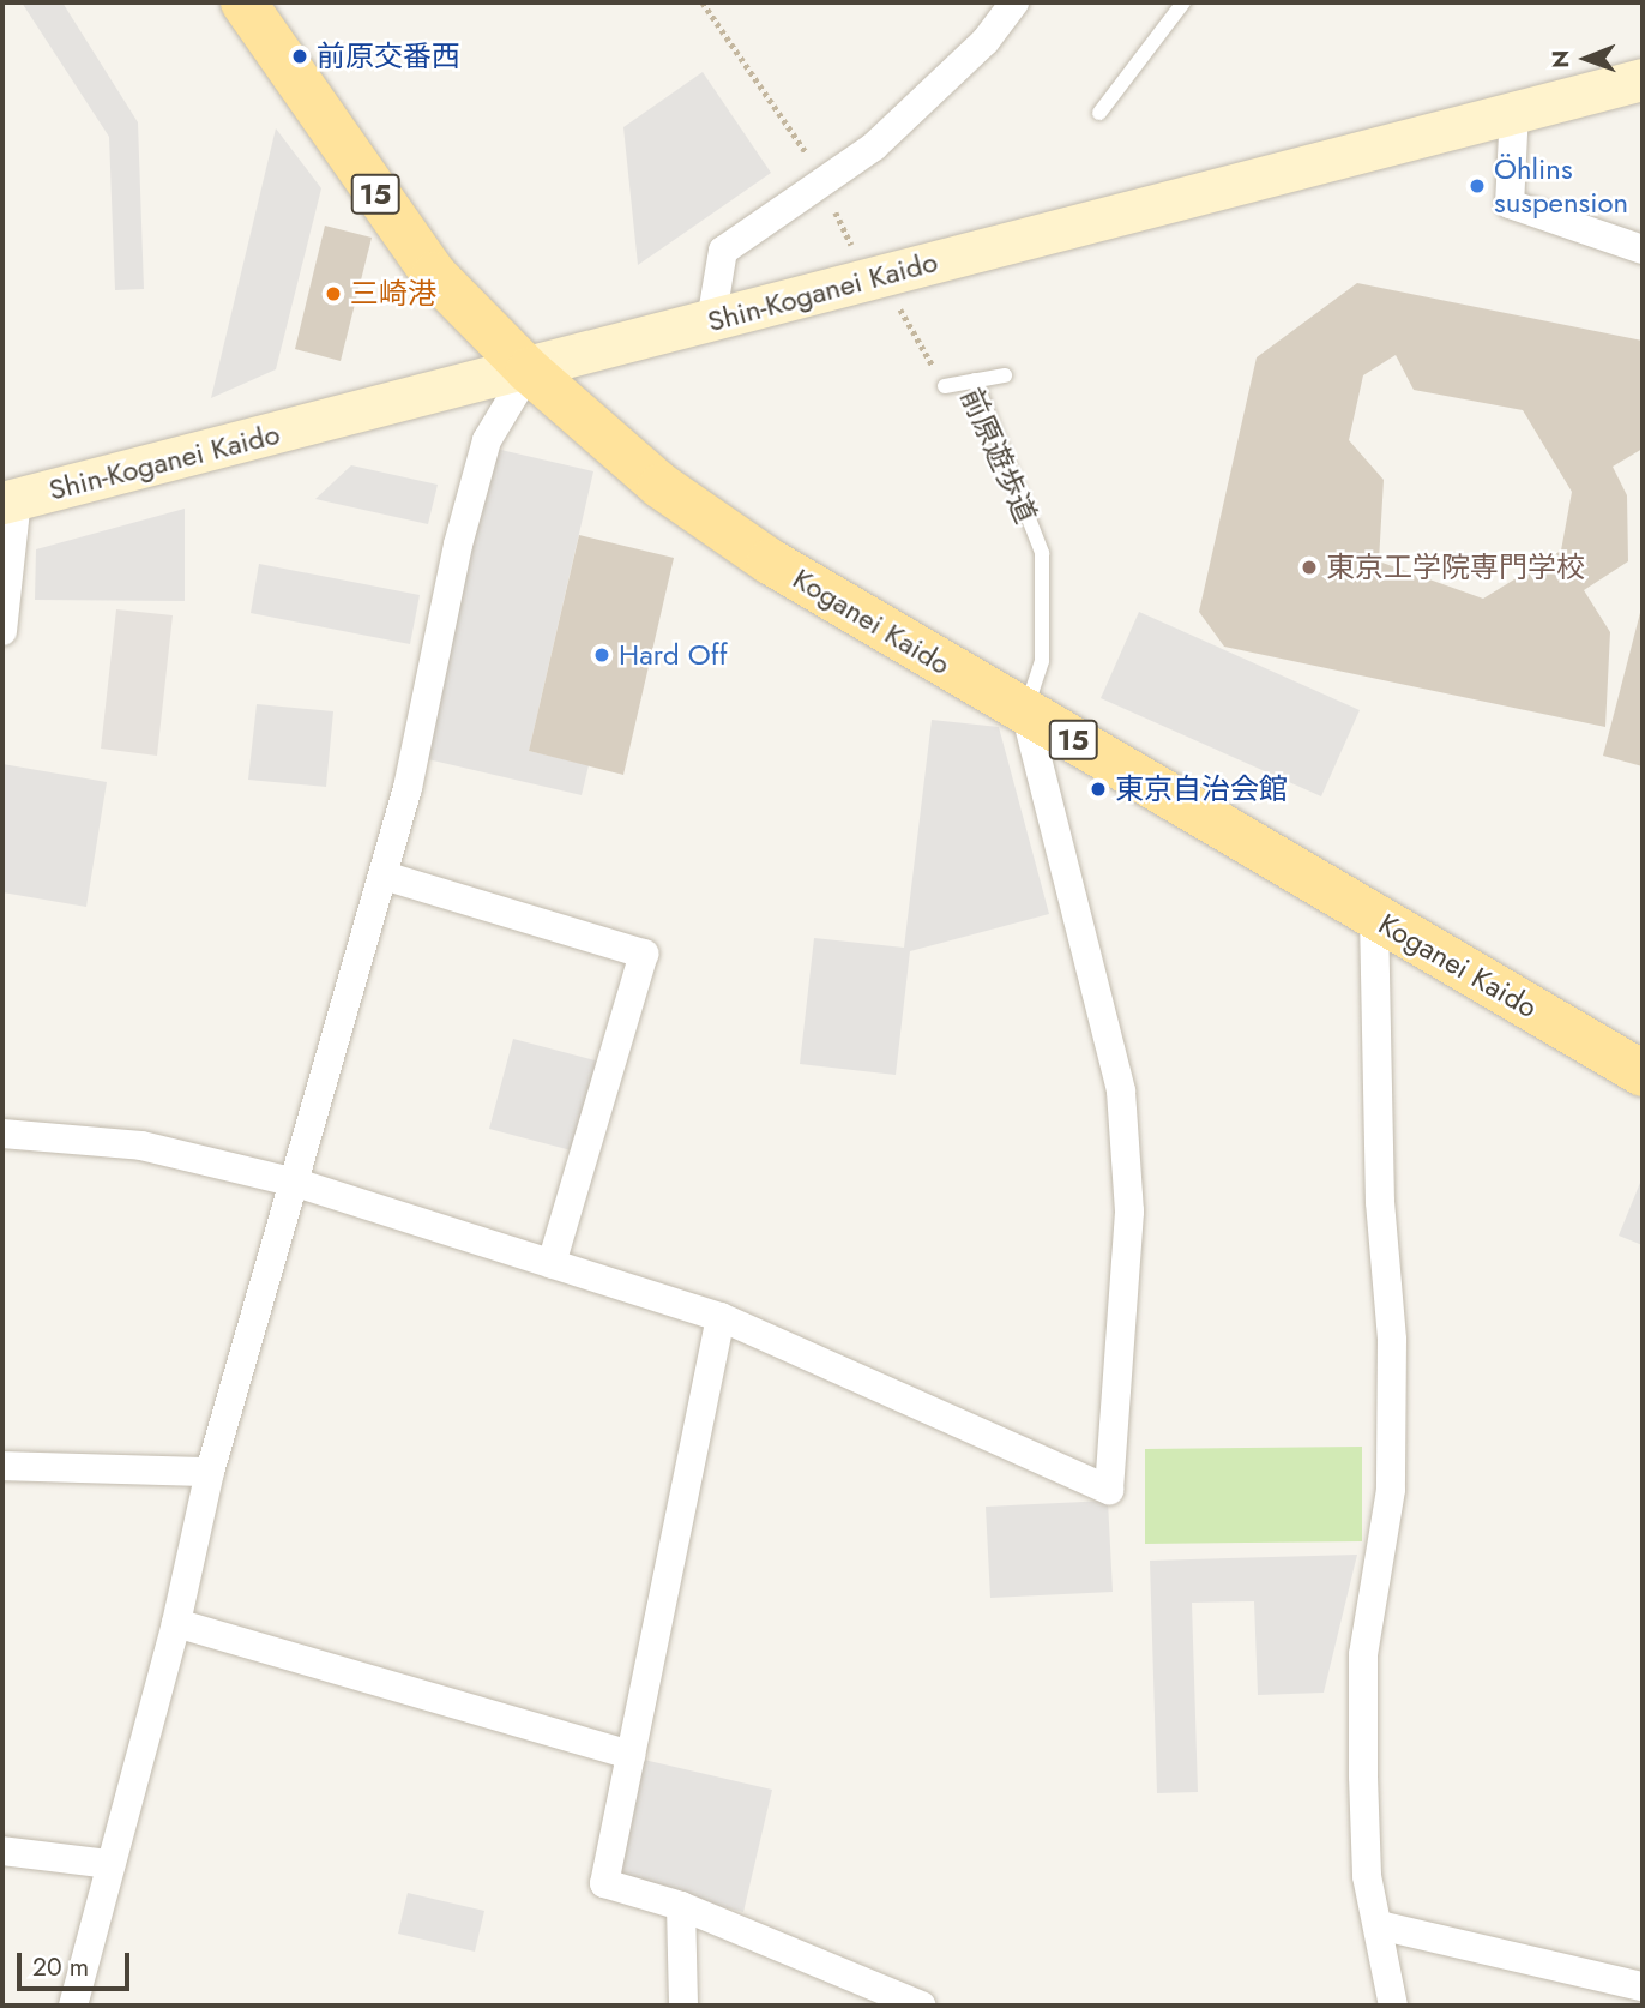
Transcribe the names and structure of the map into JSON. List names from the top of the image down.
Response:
{
  "streets": {
    "main road": ["15", "Shin-Koganei Kaido", "Koganei Kaido"],
    "path": ["前原遊歩道"]
  },
  "crossings": [
    ["Shin-Koganei Kaido", "前原遊歩道"],
    ["Shin-Koganei Kaido", "Koganei Kaido"]
  ],
  "places": [
    "前原交番西",
    "Öhlins suspension",
    "三崎港",
    "東京工学院専門学校",
    "Hard Off",
    "東京自治会館"
  ],
  "scale_bar": "20 m",
  "north": "left"
}
